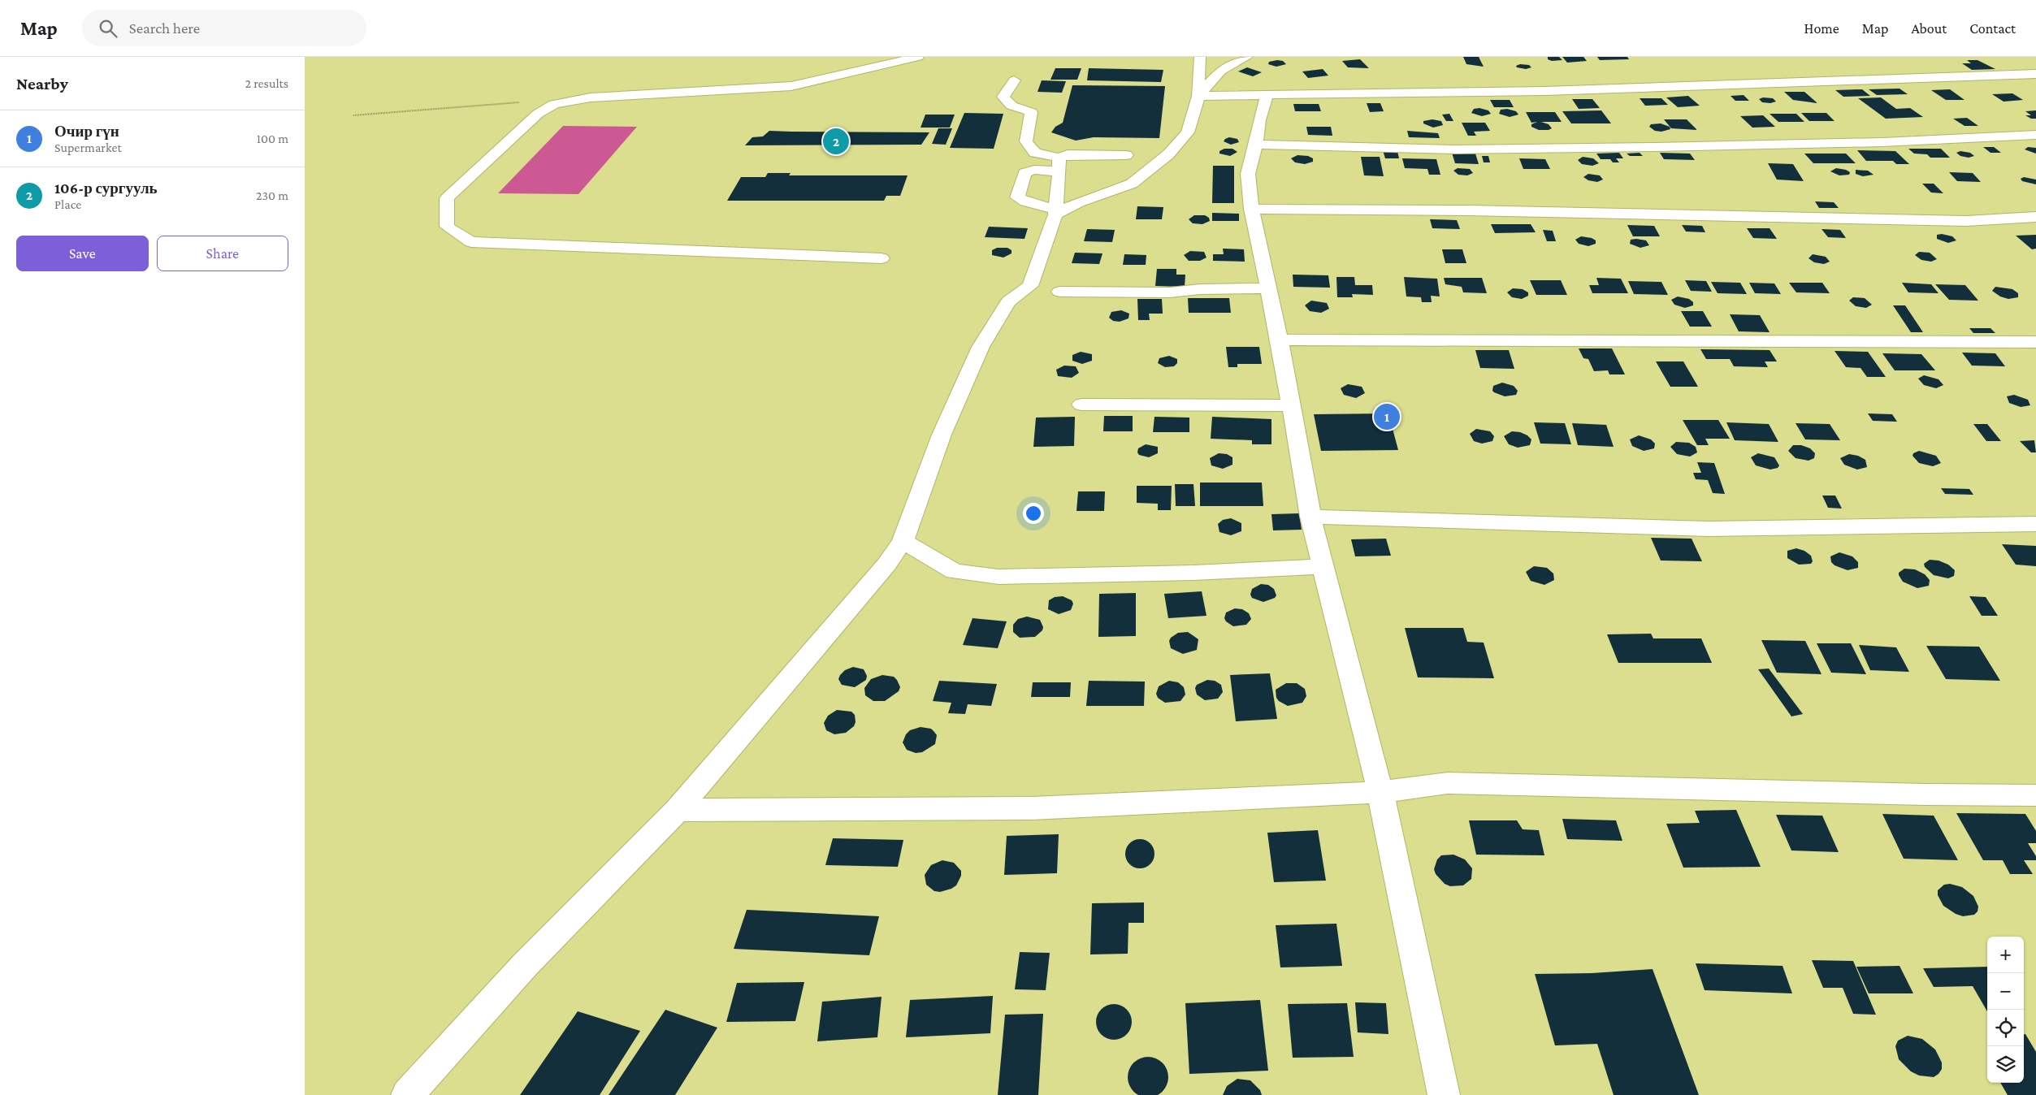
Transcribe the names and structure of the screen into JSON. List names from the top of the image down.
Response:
{
  "page": {
    "header": "Map",
    "search": "Search here",
    "nav": [
      "Home",
      "Map",
      "About",
      "Contact"
    ],
    "heading": ["Nearby", "2 results"],
    "list": [
      {
        "mark": "1",
        "name": "Очир гүн",
        "note": "Supermarket",
        "value": "100 m"
      },
      {
        "mark": "2",
        "name": "106-р сургууль",
        "note": "Place",
        "value": "230 m"
      }
    ],
    "pins": ["2", "1"],
    "buttons": ["Save", "Share"],
    "map_buttons": ["+", "−"]
  }
}
